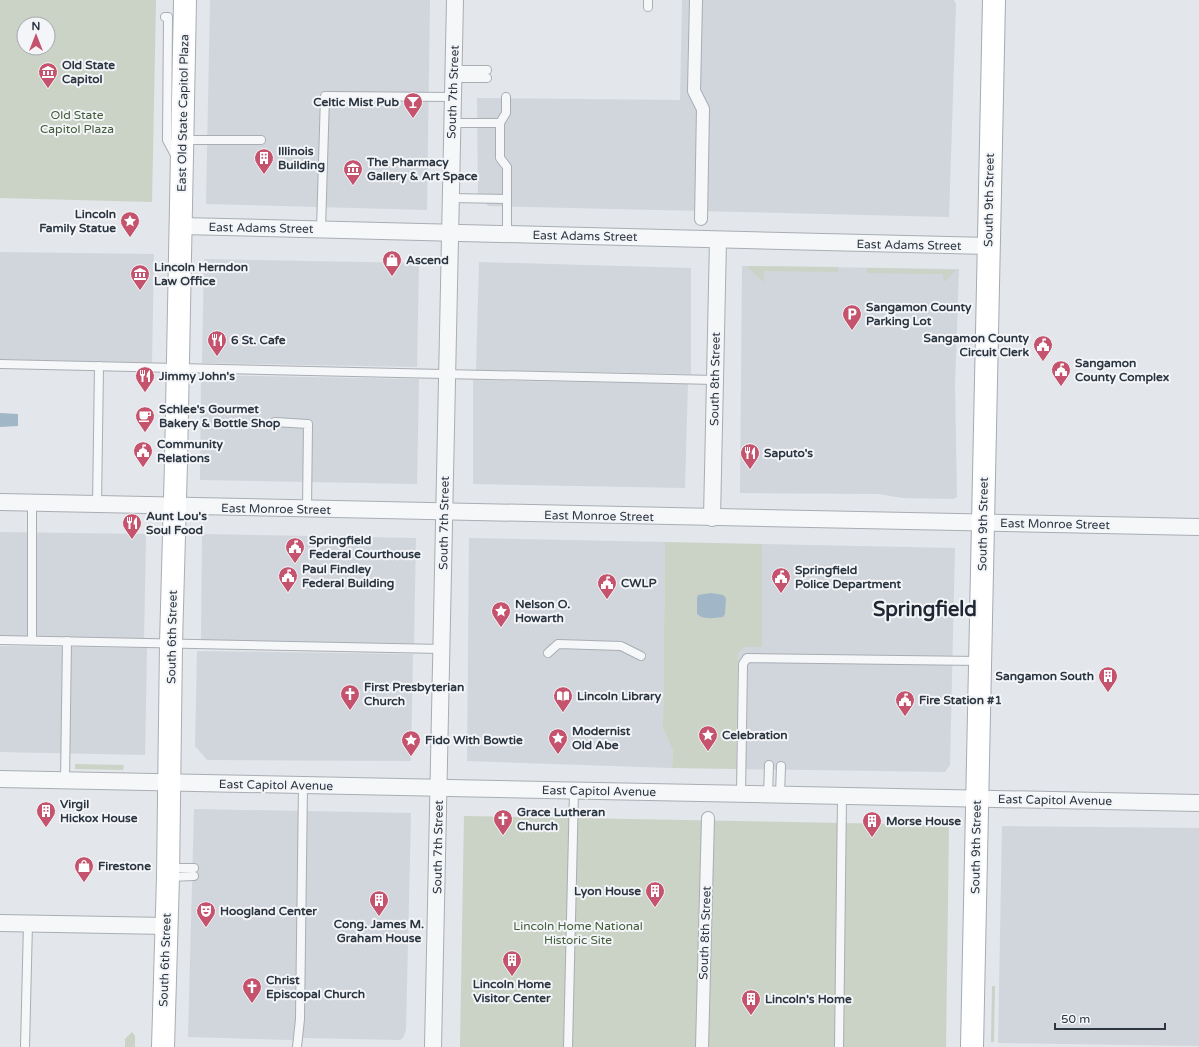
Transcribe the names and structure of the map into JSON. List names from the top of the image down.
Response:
{
  "streets": {
    "main road": ["East Old State Capitol Plaza", "South 9th Street", "South 6th Street"],
    "street": [
      "South 7th Street",
      "East Adams Street",
      "South 8th Street",
      "East Monroe Street",
      "East Capitol Avenue"
    ]
  },
  "crossings": [
    ["South 7th Street", "East Adams Street"],
    ["South 7th Street", "East Monroe Street"],
    ["South 7th Street", "East Capitol Avenue"],
    ["East Old State Capitol Plaza", "East Adams Street"],
    ["East Old State Capitol Plaza", "South 6th Street"],
    ["South 9th Street", "East Adams Street"],
    ["South 9th Street", "East Monroe Street"],
    ["South 9th Street", "East Capitol Avenue"],
    ["East Adams Street", "South 8th Street"],
    ["East Adams Street", "South 6th Street"],
    ["South 8th Street", "East Monroe Street"],
    ["East Monroe Street", "South 6th Street"],
    ["South 6th Street", "East Capitol Avenue"]
  ],
  "districts": ["Springfield"],
  "parks": ["Old State Capitol Plaza", "Lincoln Home National Historic Site"],
  "places": {
    "museum": ["Old State Capitol", "The Pharmacy Gallery & Art Space", "Lincoln Herndon Law Office"],
    "bar": ["Celtic Mist Pub"],
    "building": [
      "Illinois Building",
      "Sangamon South",
      "Virgil Hickox House",
      "Morse House",
      "Lyon House",
      "Cong. James M. Graham House",
      "Lincoln Home Visitor Center",
      "Lincoln's Home"
    ],
    "place": [
      "Lincoln Family Statue",
      "Nelson O. Howarth",
      "Celebration",
      "Modernist Old Abe",
      "Fido With Bowtie"
    ],
    "shop": ["Ascend", "Firestone"],
    "parking": ["Sangamon County Parking Lot"],
    "restaurant": [
      "6 St. Cafe",
      "Jimmy John's",
      "Saputo's",
      "Aunt Lou's Soul Food"
    ],
    "public building": [
      "Sangamon County Circuit Clerk",
      "Sangamon County Complex",
      "Community Relations",
      "Springfield Federal Courthouse",
      "Paul Findley Federal Building",
      "Springfield Police Department",
      "CWLP",
      "Fire Station #1"
    ],
    "cafe": ["Schlee's Gourmet Bakery & Bottle Shop"],
    "church": ["First Presbyterian Church", "Grace Lutheran Church", "Christ Episcopal Church"],
    "library": ["Lincoln Library"],
    "theatre": ["Hoogland Center"]
  },
  "scale_bar": "50 m",
  "north": "top"
}
